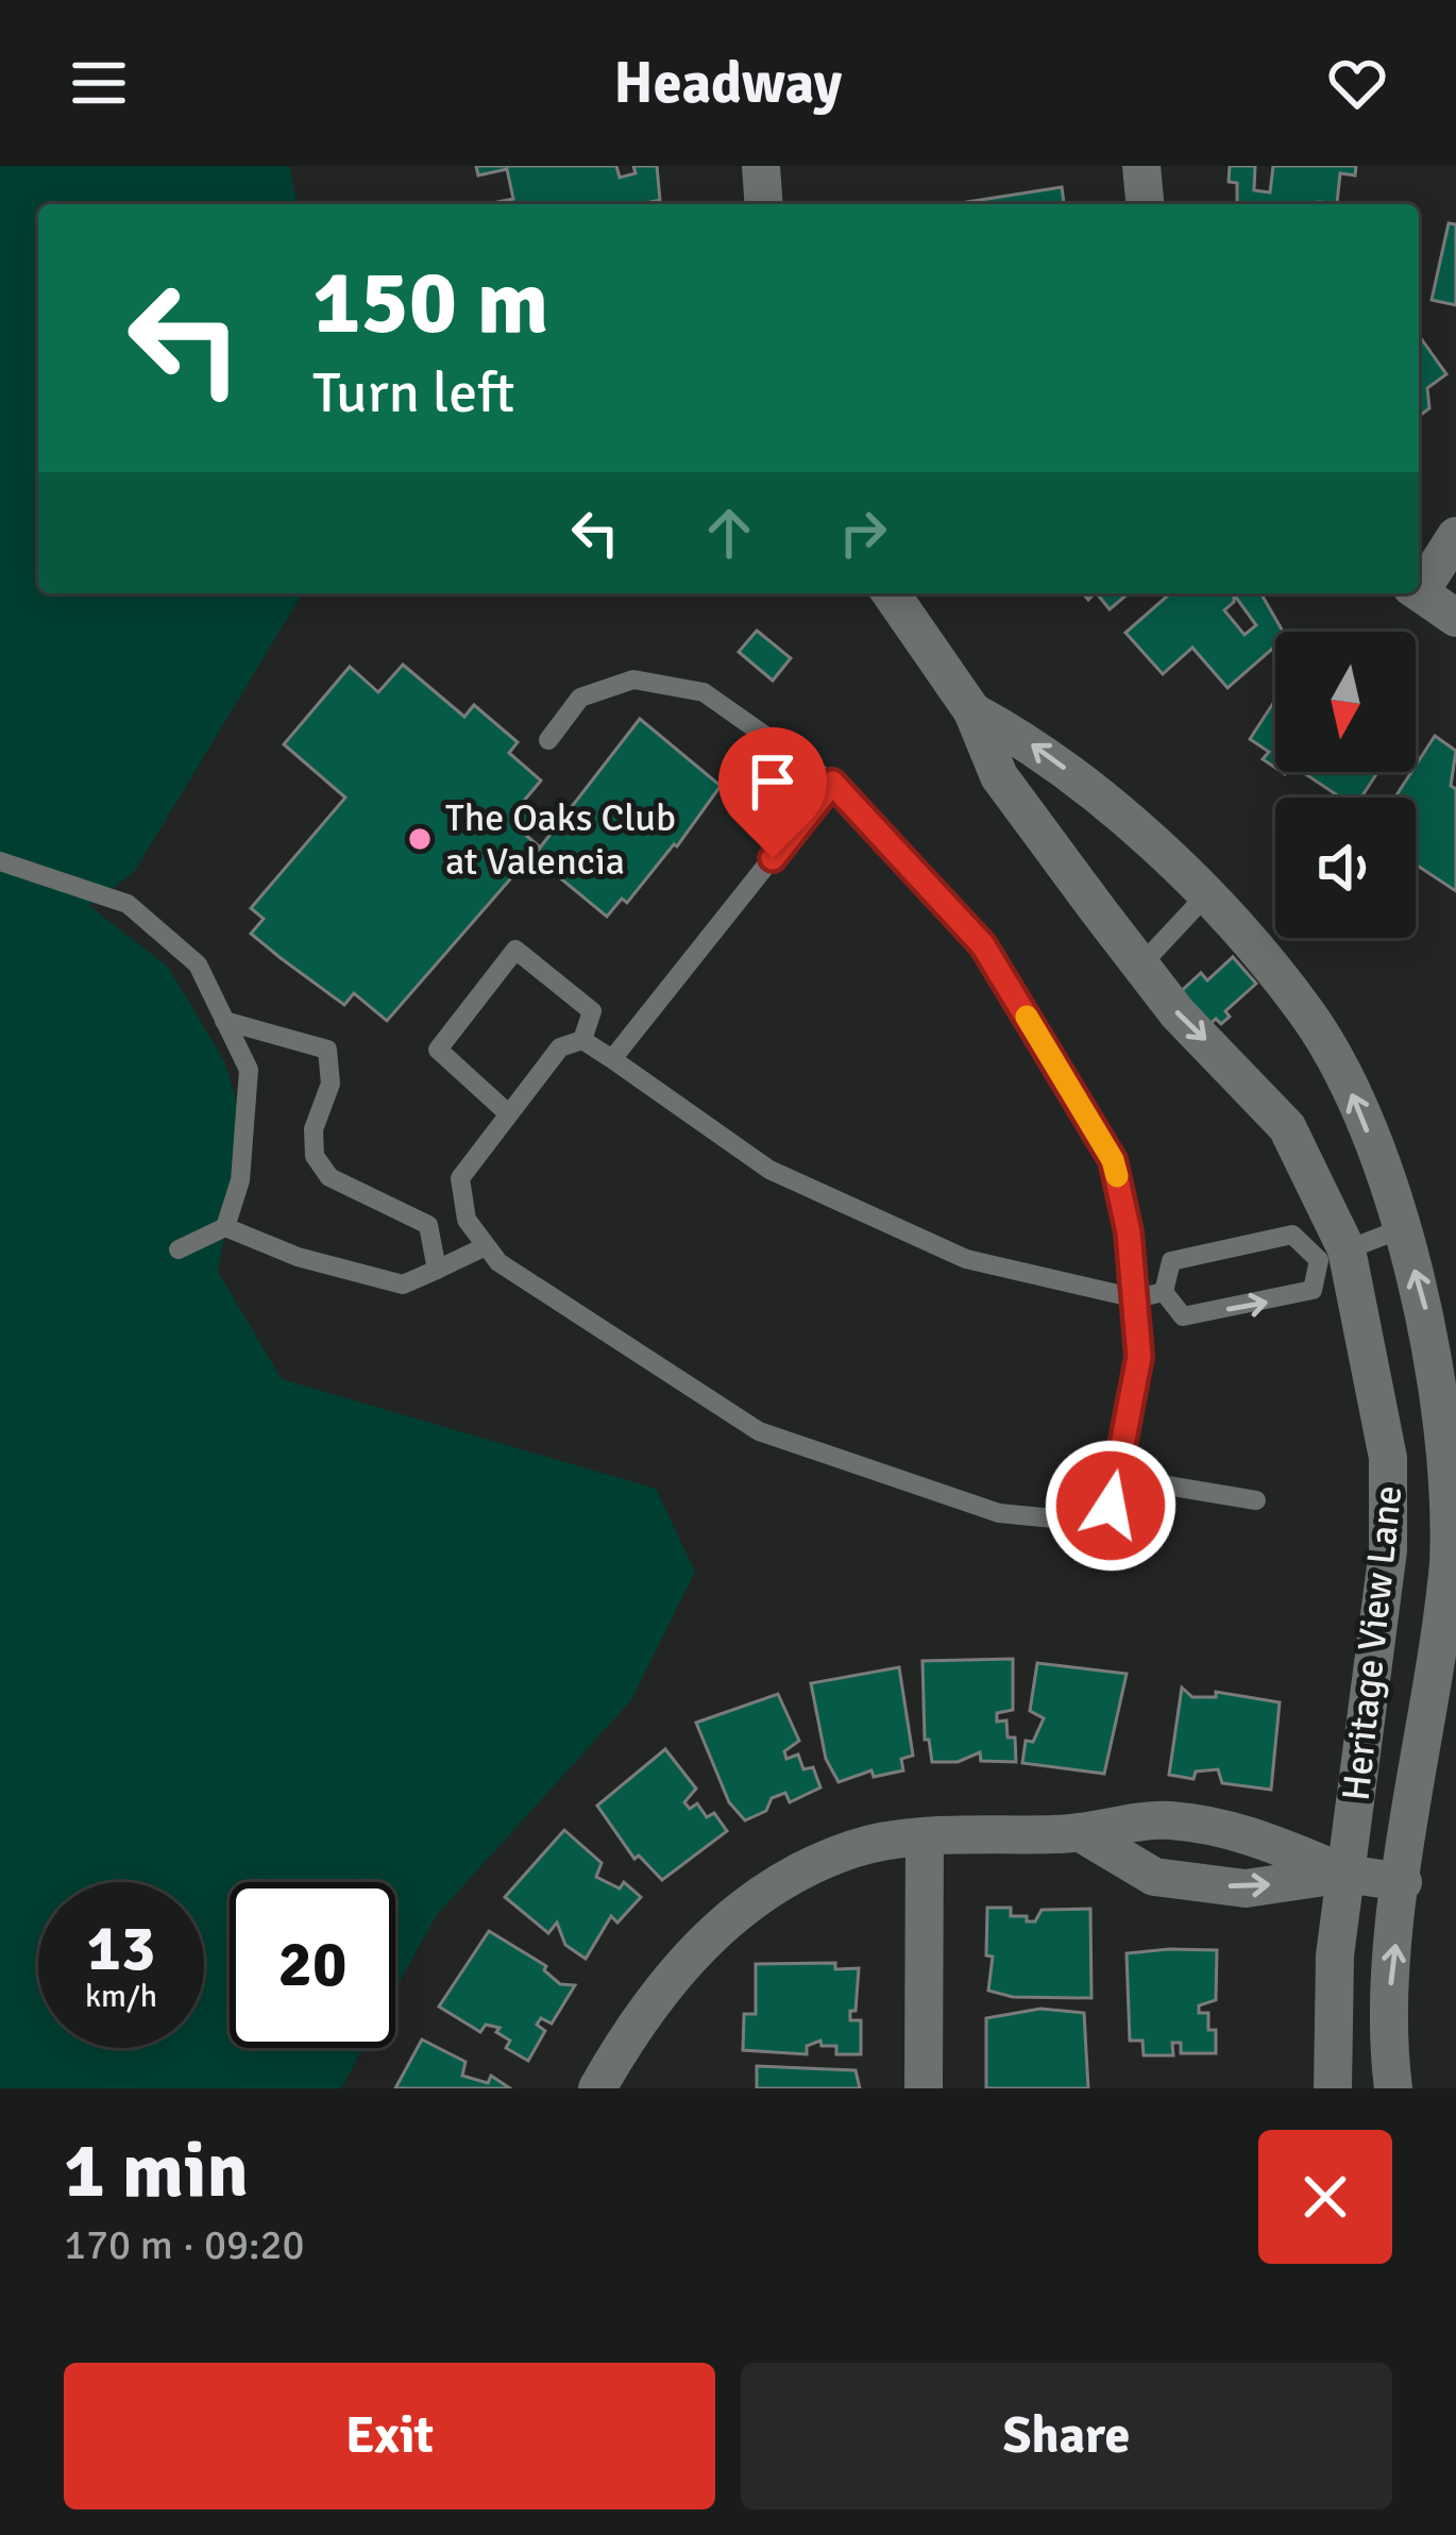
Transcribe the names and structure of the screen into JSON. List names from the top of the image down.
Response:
{
  "streets": {
    "street": ["Heritage View Lane"]
  },
  "places": ["The Oaks Club at Valencia"],
  "north": "bottom",
  "page": {
    "header": "Headway",
    "turn": ["150 m", "Turn left"],
    "speed": "13 km/h",
    "limit": "20",
    "heading": ["1 min", "170 m · 09:20"],
    "buttons": ["Exit", "Share"]
  }
}
